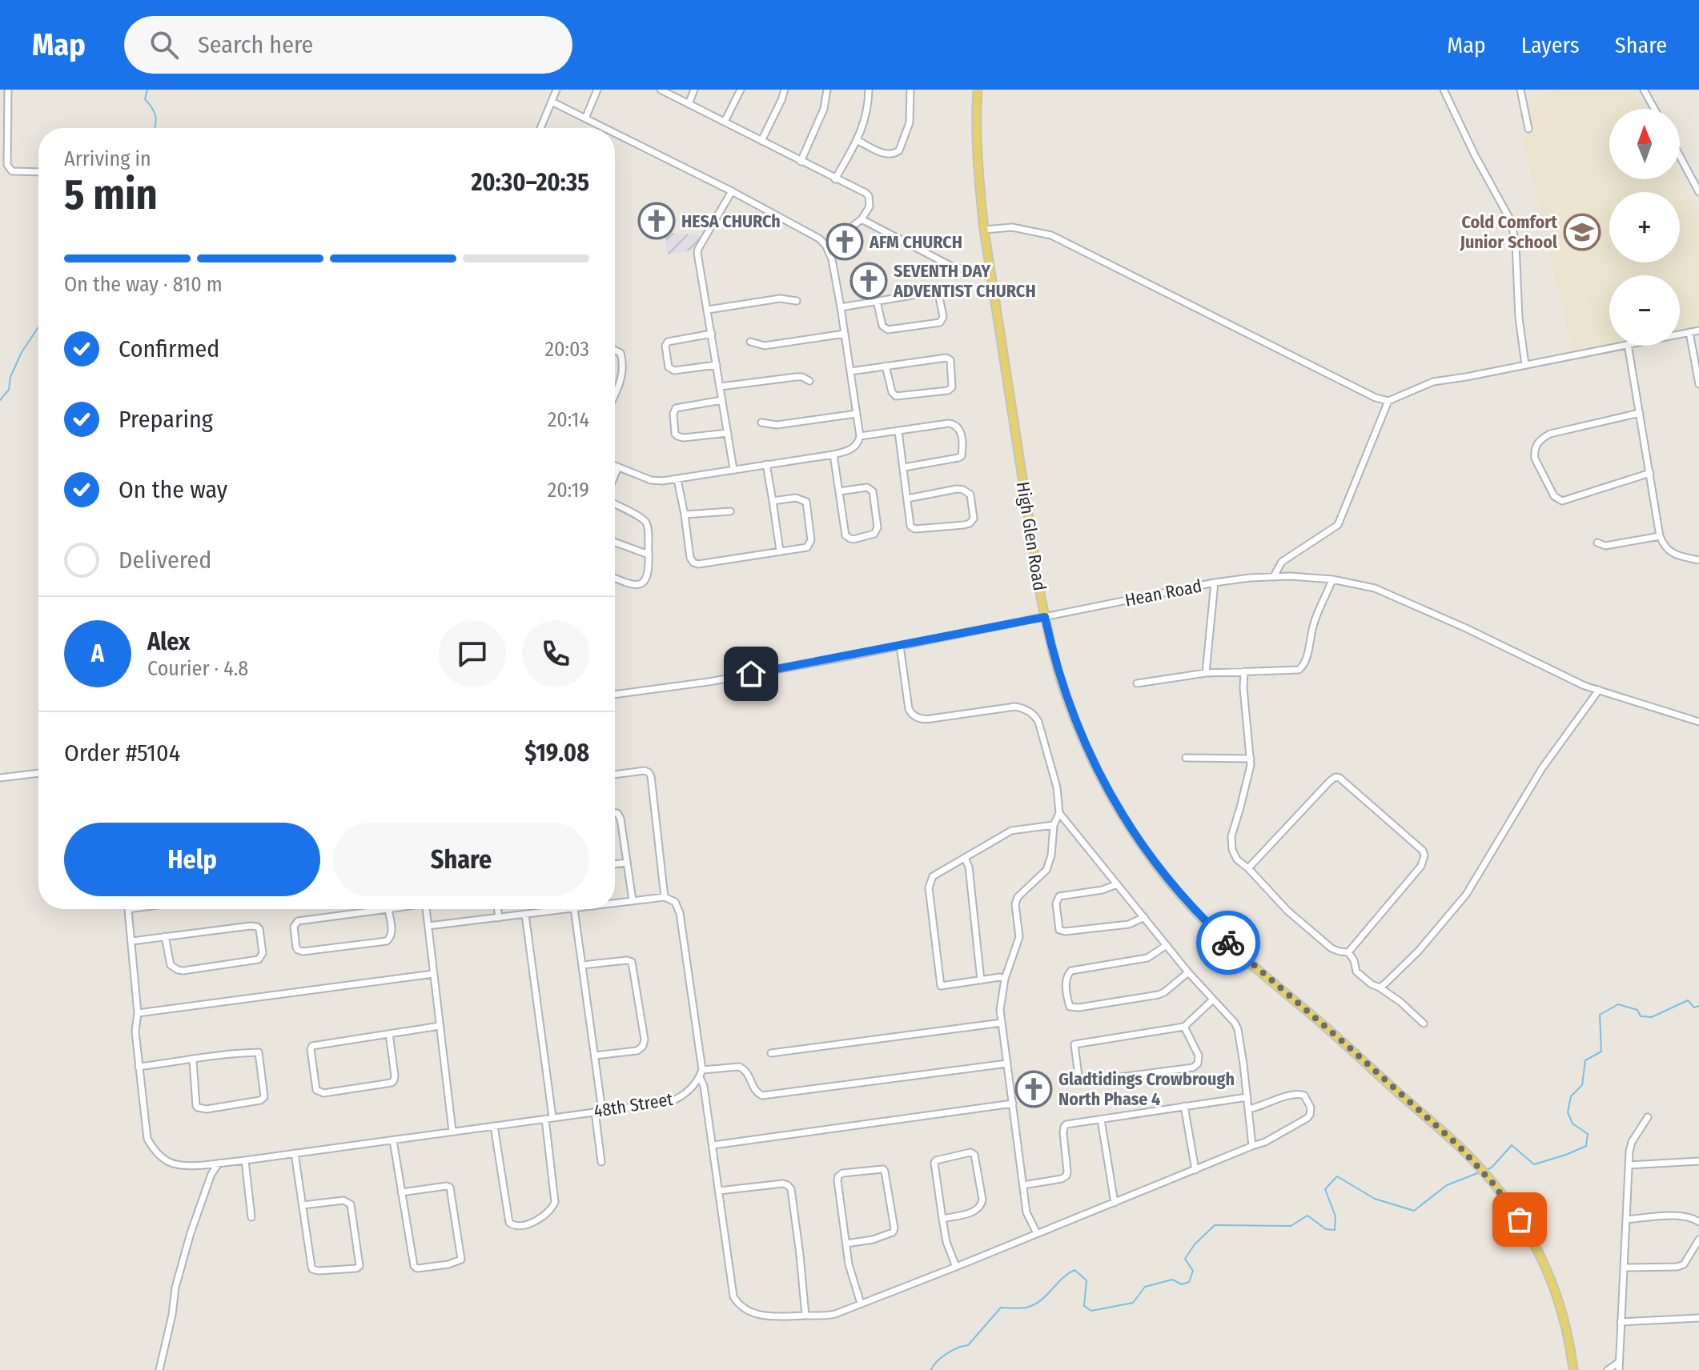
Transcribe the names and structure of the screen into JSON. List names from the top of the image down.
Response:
{
  "streets": {
    "main road": ["High Glen Road"],
    "street": ["Hean Road", "48th Street"]
  },
  "crossings": [
    ["High Glen Road", "Hean Road"]
  ],
  "places": {
    "church": [
      "HESA CHURCh",
      "AFM CHURCH",
      "SEVENTH DAY ADVENTIST CHURCH",
      "Gladtidings Crowbrough North Phase 4"
    ],
    "school or university": ["Cold Comfort Junior School"]
  },
  "north": "top",
  "page": {
    "header": "Map",
    "search": "Search here",
    "nav": ["Map", "Layers", "Share"],
    "map_buttons": ["+", "−"],
    "heading": ["5 min", "Arriving in", "20:30–20:35"],
    "panel": [
      "Alex",
      "Courier · 4.8",
      "Order #5104",
      "$19.08"
    ],
    "bar": "On the way · 810 m",
    "list": [
      ["Confirmed", "20:03"],
      ["Preparing", "20:14"],
      ["On the way", "20:19"],
      "Delivered"
    ],
    "round": "A",
    "buttons": ["Help", "Share"]
  }
}
